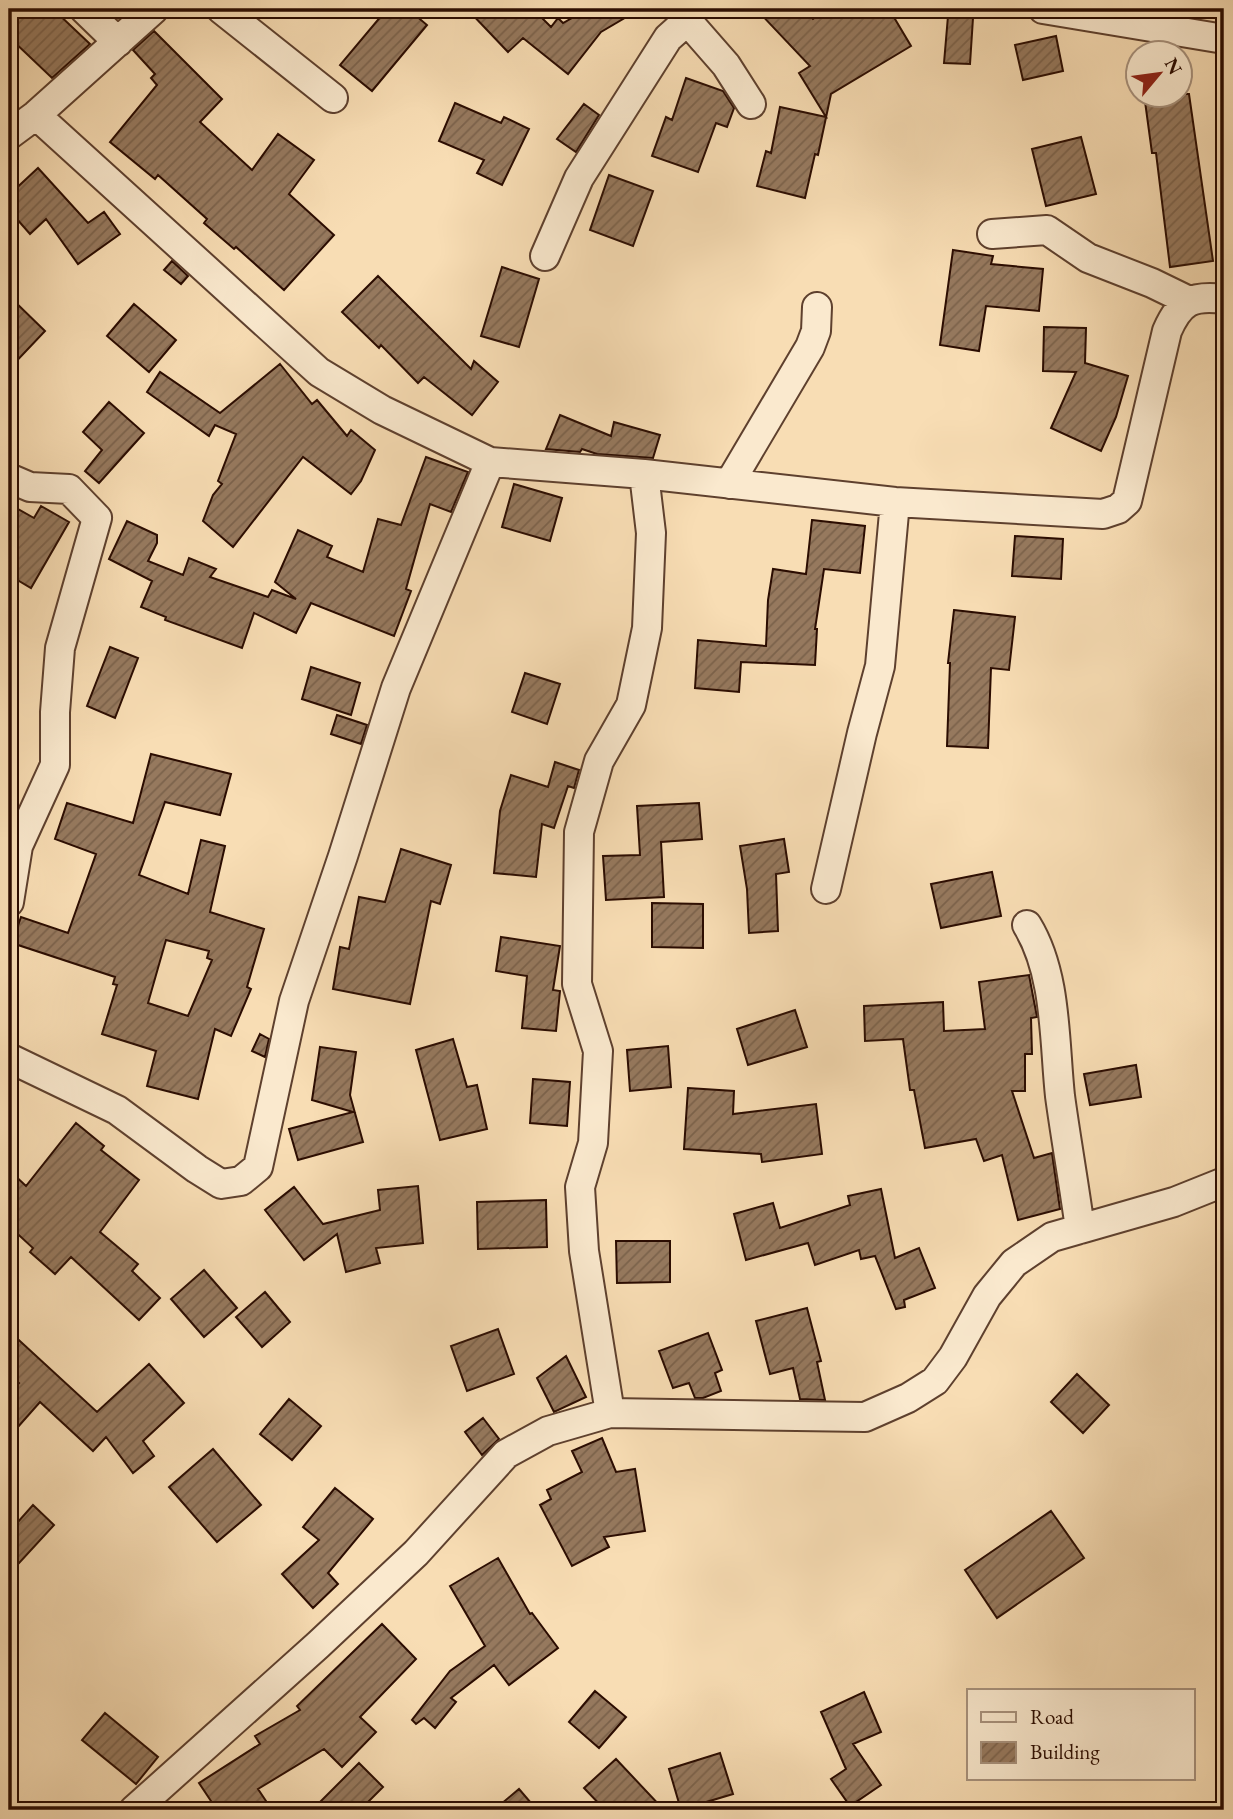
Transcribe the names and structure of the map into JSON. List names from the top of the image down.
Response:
{
  "legend": ["Road", "Building"],
  "north": "top right"
}
